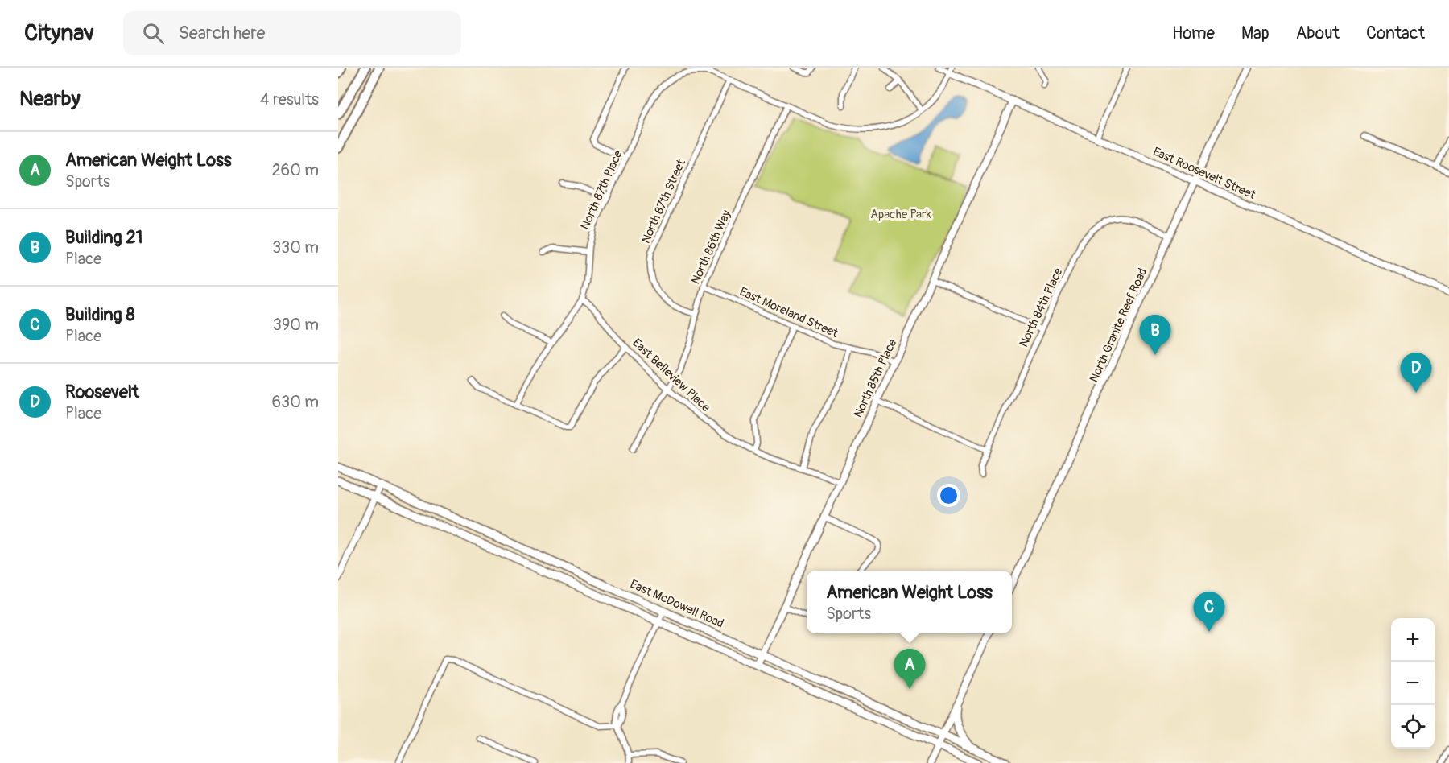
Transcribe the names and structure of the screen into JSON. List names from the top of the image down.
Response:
{
  "streets": {
    "main road": ["East McDowell Road"],
    "street": [
      "East Roosevelt Street",
      "North 87th Place",
      "North 87th Street",
      "North 86th Way",
      "North 84th Place",
      "East Moreland Street",
      "North Granite Reef Road",
      "East Belleview Place",
      "North 85th Place"
    ]
  },
  "crossings": [
    ["East Roosevelt Street", "North Granite Reef Road"],
    ["East Roosevelt Street", "North 85th Place"],
    ["North 87th Place", "North 87th Street"],
    ["North 87th Place", "East Belleview Place"],
    ["North 87th Street", "North 86th Way"],
    ["North 86th Way", "East Moreland Street"],
    ["North 86th Way", "East Belleview Place"],
    ["North 84th Place", "North Granite Reef Road"],
    ["East Moreland Street", "North 85th Place"],
    ["East Belleview Place", "North 85th Place"],
    ["North 85th Place", "East McDowell Road"]
  ],
  "parks": ["Apache Park"],
  "page": {
    "header": "Citynav",
    "search": "Search here",
    "nav": [
      "Home",
      "Map",
      "About",
      "Contact"
    ],
    "heading": ["Nearby", "4 results"],
    "list": [
      {
        "mark": "A",
        "name": "American Weight Loss",
        "note": "Sports",
        "value": "260 m"
      },
      {
        "mark": "B",
        "name": "Building 21",
        "note": "Place",
        "value": "330 m"
      },
      {
        "mark": "C",
        "name": "Building 8",
        "note": "Place",
        "value": "390 m"
      },
      {
        "mark": "D",
        "name": "Roosevelt",
        "note": "Place",
        "value": "630 m"
      }
    ],
    "pins": [
      "B",
      "D",
      "C",
      "A"
    ],
    "popup": ["American Weight Loss", "Sports"],
    "map_buttons": ["+", "−"]
  }
}
